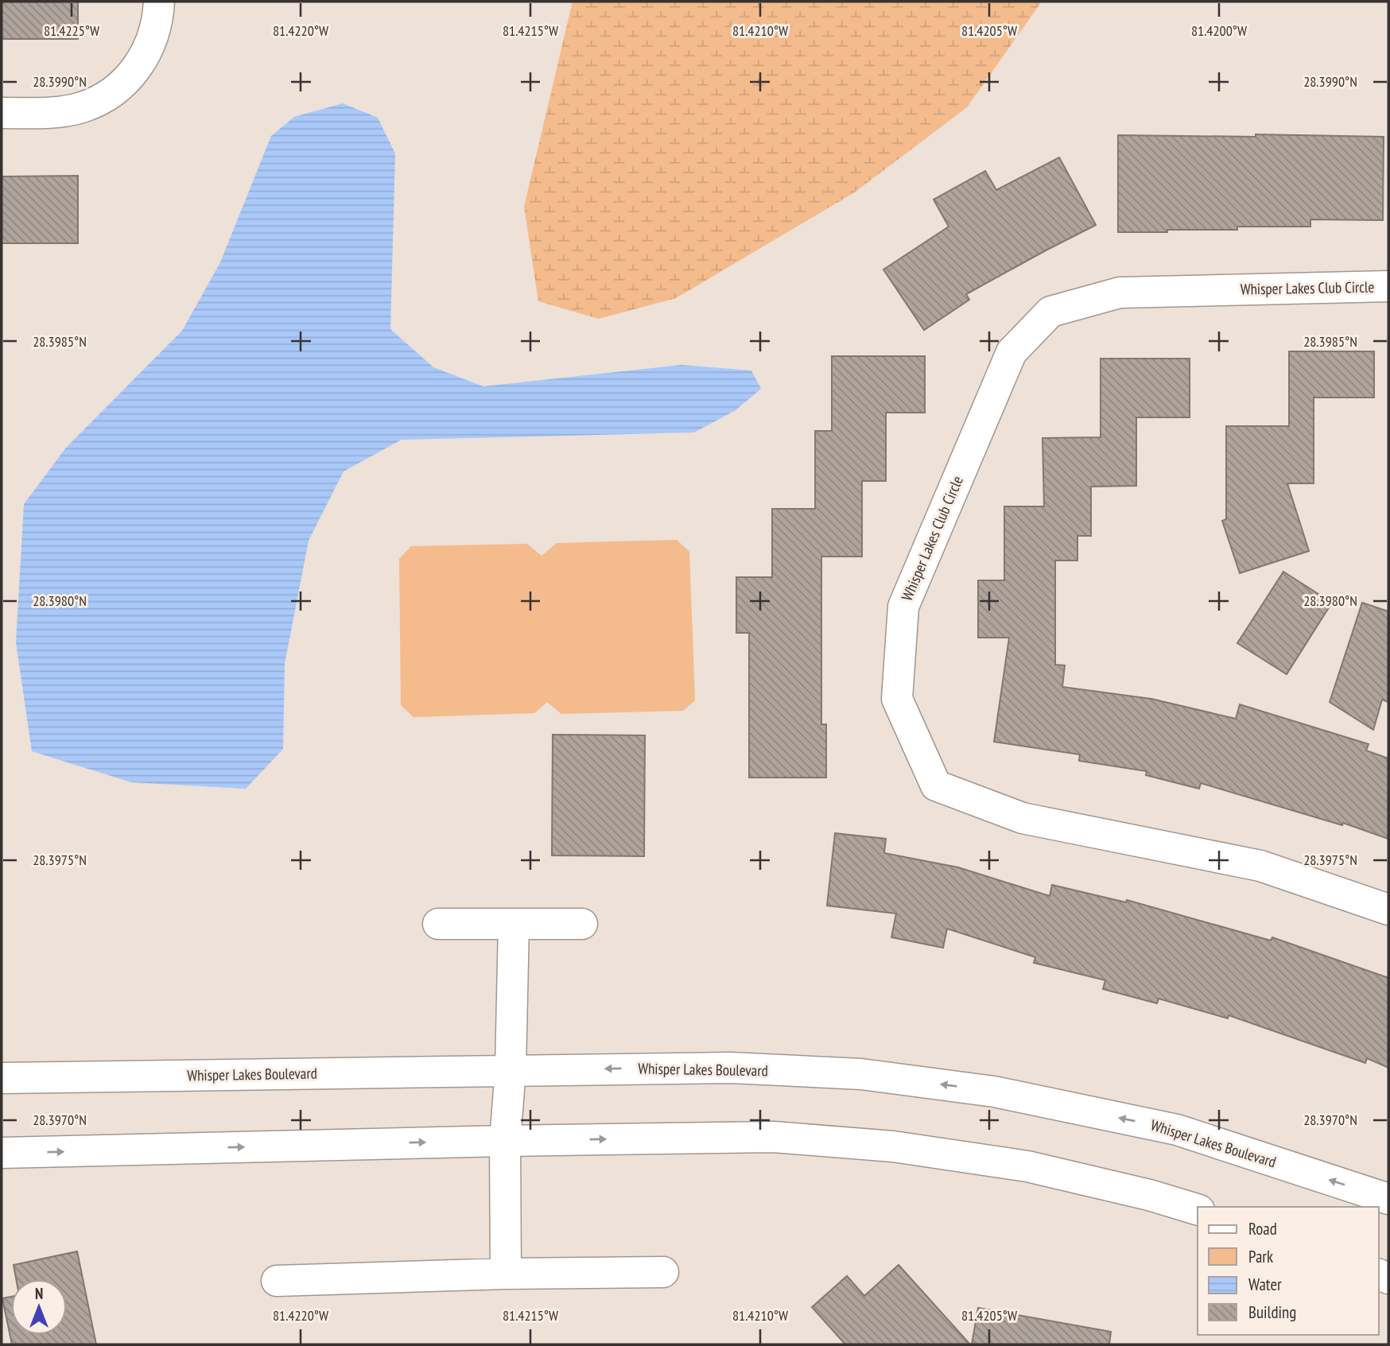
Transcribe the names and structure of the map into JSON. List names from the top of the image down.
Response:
{
  "streets": {
    "street": ["Whisper Lakes Club Circle", "Whisper Lakes Boulevard"]
  },
  "legend": [
    "Road",
    "Park",
    "Water",
    "Building"
  ],
  "north": "top",
  "coordinates": [
    "81.4225°W",
    "81.4220°W",
    "81.4215°W",
    "81.4210°W",
    "81.4205°W",
    "81.4200°W",
    "28.3990°N",
    "28.3985°N",
    "28.3980°N",
    "28.3975°N",
    "28.3970°N"
  ]
}
